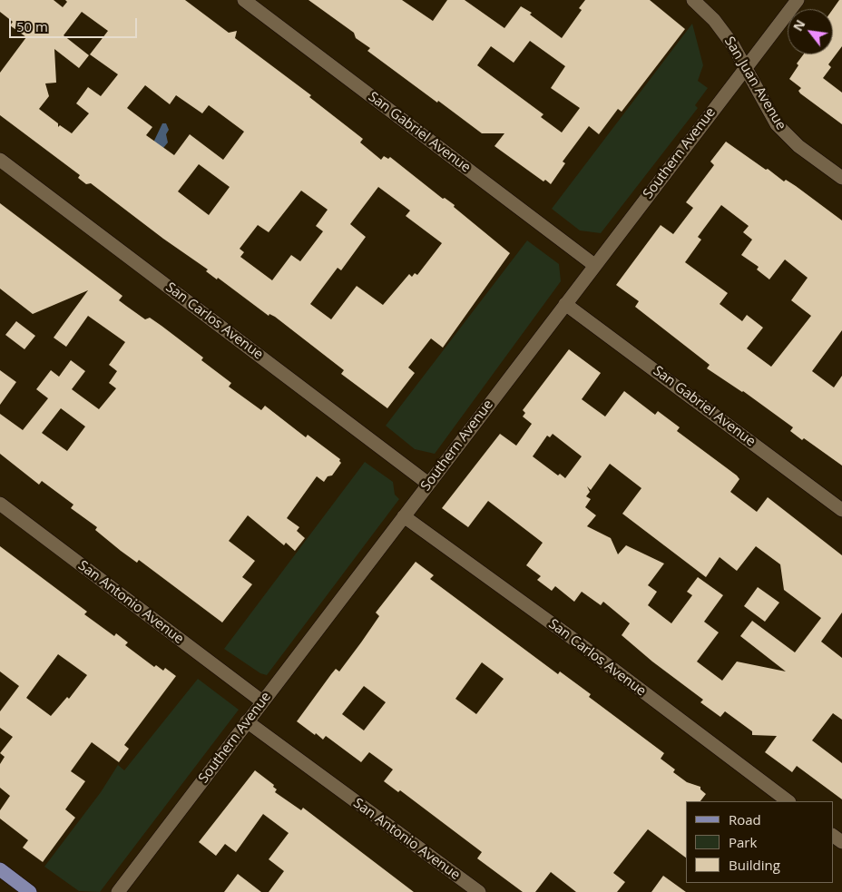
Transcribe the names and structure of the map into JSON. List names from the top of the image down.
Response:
{
  "streets": {
    "street": [
      "San Juan Avenue",
      "San Gabriel Avenue",
      "Southern Avenue",
      "San Carlos Avenue",
      "San Antonio Avenue"
    ]
  },
  "crossings": [
    ["San Juan Avenue", "Southern Avenue"],
    ["San Gabriel Avenue", "Southern Avenue"],
    ["Southern Avenue", "San Carlos Avenue"],
    ["Southern Avenue", "San Antonio Avenue"]
  ],
  "legend": ["Road", "Park", "Building"],
  "scale_bar": "50 m",
  "north": "top left"
}
